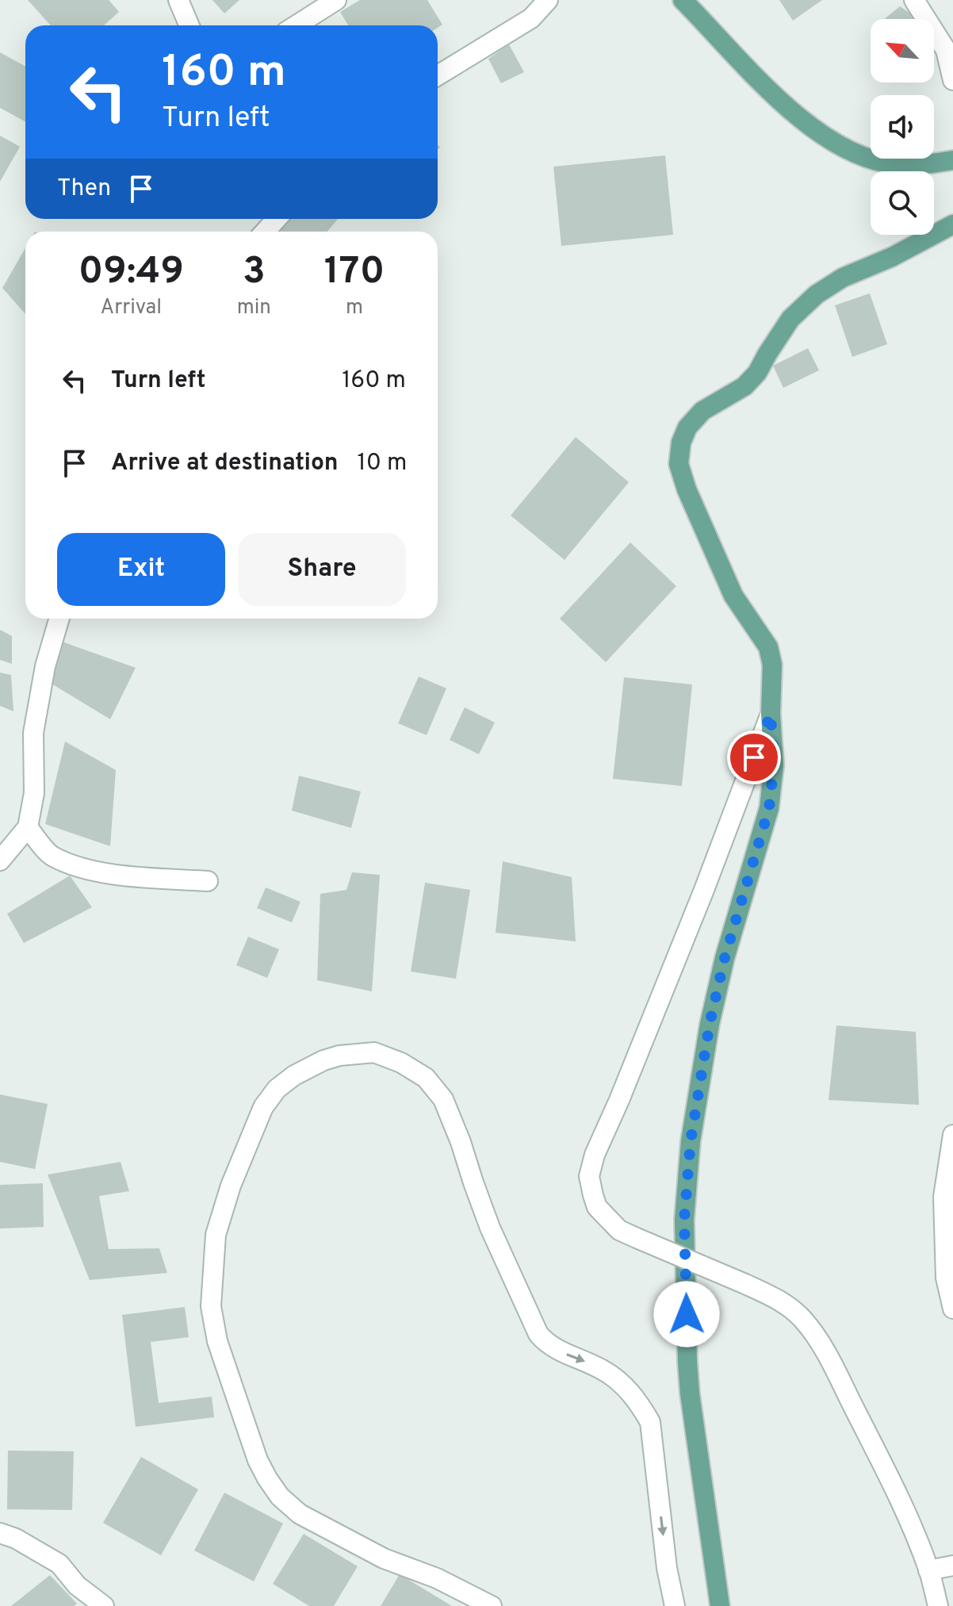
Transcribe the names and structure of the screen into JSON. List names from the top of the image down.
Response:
{
  "north": "top left",
  "page": {
    "turn": ["160 m", "Turn left"],
    "then": "Then",
    "eta": [
      "09:49",
      "Arrival",
      "3",
      "min",
      "170",
      "m"
    ],
    "list": [
      {
        "name": "Turn left",
        "value": "160 m"
      },
      {
        "name": "Arrive at destination",
        "value": "10 m"
      }
    ],
    "buttons": ["Exit", "Share"]
  }
}
